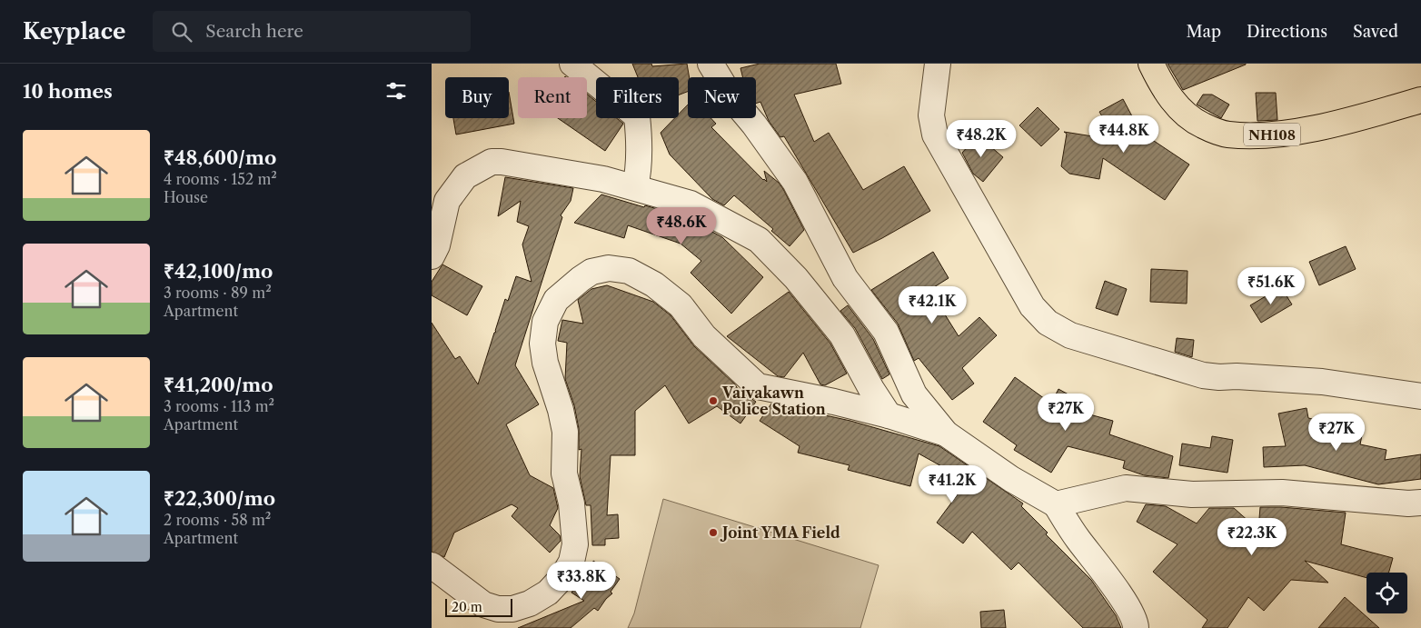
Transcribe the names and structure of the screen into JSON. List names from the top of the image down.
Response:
{
  "streets": {
    "highway": ["NH108"]
  },
  "places": ["Vaivakawn Police Station", "Joint YMA Field"],
  "scale_bar": "20 m",
  "page": {
    "header": "Keyplace",
    "search": "Search here",
    "nav": ["Map", "Directions", "Saved"],
    "heading": "10 homes",
    "chip": [
      "Buy",
      "Rent",
      "Filters",
      "New"
    ],
    "price": [
      "₹44.8K",
      "₹48.2K",
      "₹48.6K",
      "₹51.6K",
      "₹42.1K",
      "₹27K",
      "₹27K",
      "₹41.2K",
      "₹22.3K",
      "₹33.8K"
    ],
    "list": [
      {
        "name": "₹48,600/mo",
        "note": "4 rooms · 152 m² · House"
      },
      {
        "name": "₹42,100/mo",
        "note": "3 rooms · 89 m² · Apartment"
      },
      {
        "name": "₹41,200/mo",
        "note": "3 rooms · 113 m² · Apartment"
      },
      {
        "name": "₹22,300/mo",
        "note": "2 rooms · 58 m² · Apartment"
      }
    ],
    "scale": "20 m"
  }
}
